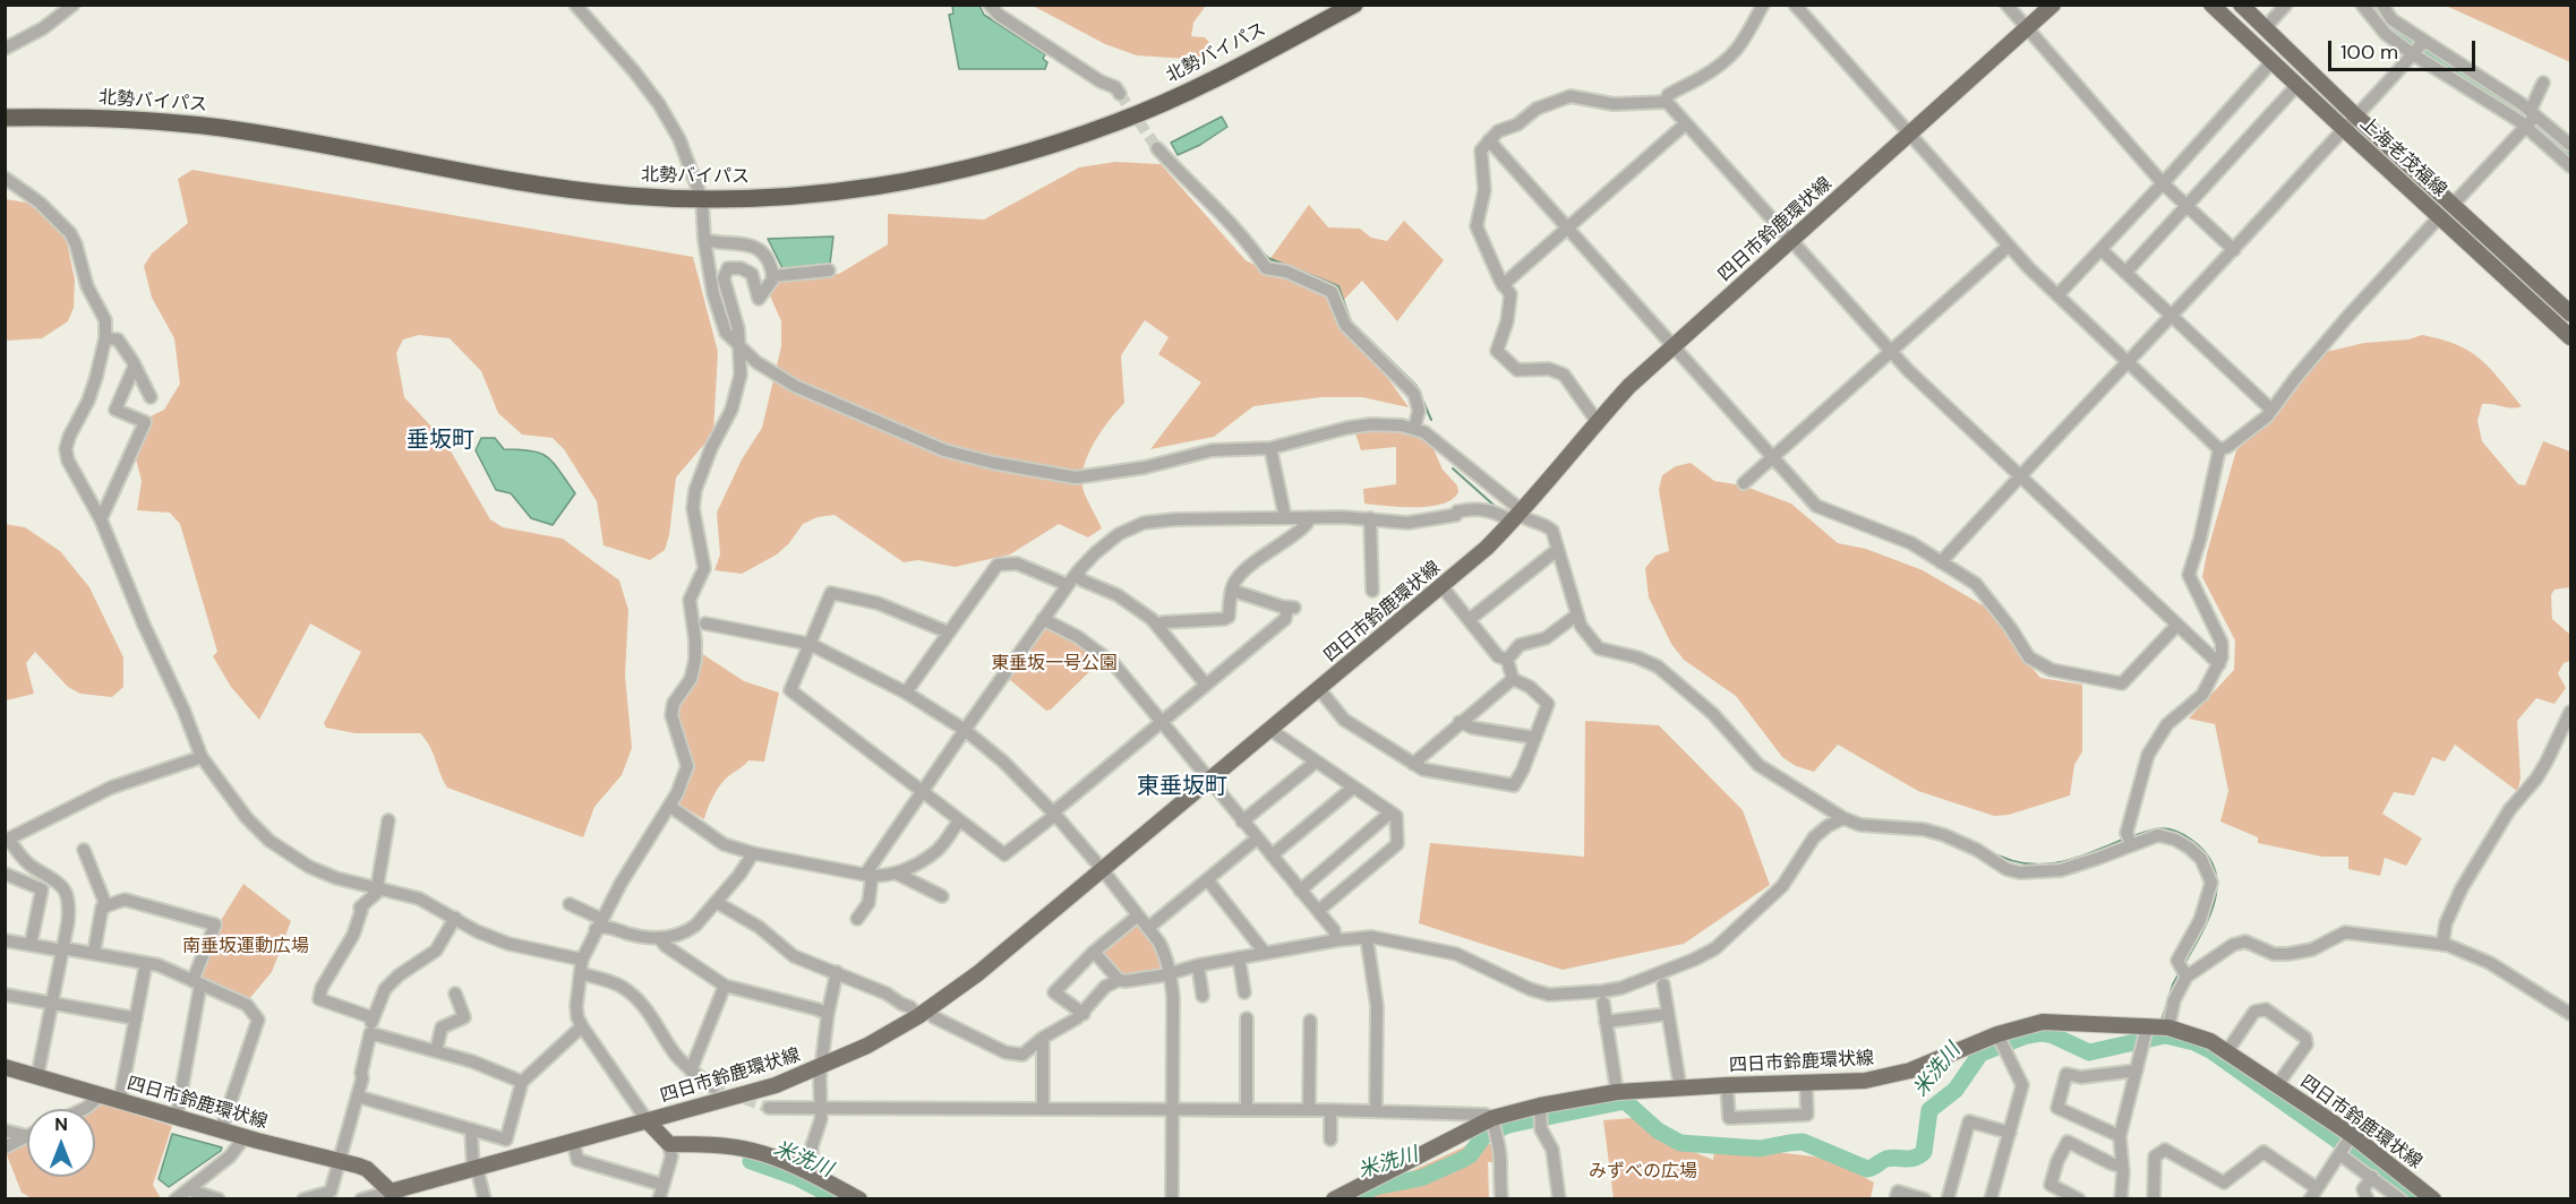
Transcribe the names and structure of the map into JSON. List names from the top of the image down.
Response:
{
  "streets": {
    "highway": ["北勢バイパス"],
    "main road": ["上海老茂福線", "四日市鈴鹿環状線"]
  },
  "districts": ["垂坂町", "東垂坂町"],
  "water": ["米洗川"],
  "parks": ["東垂坂一号公園", "南垂坂運動広場", "みずべの広場"],
  "scale_bar": "100 m",
  "north": "top"
}
